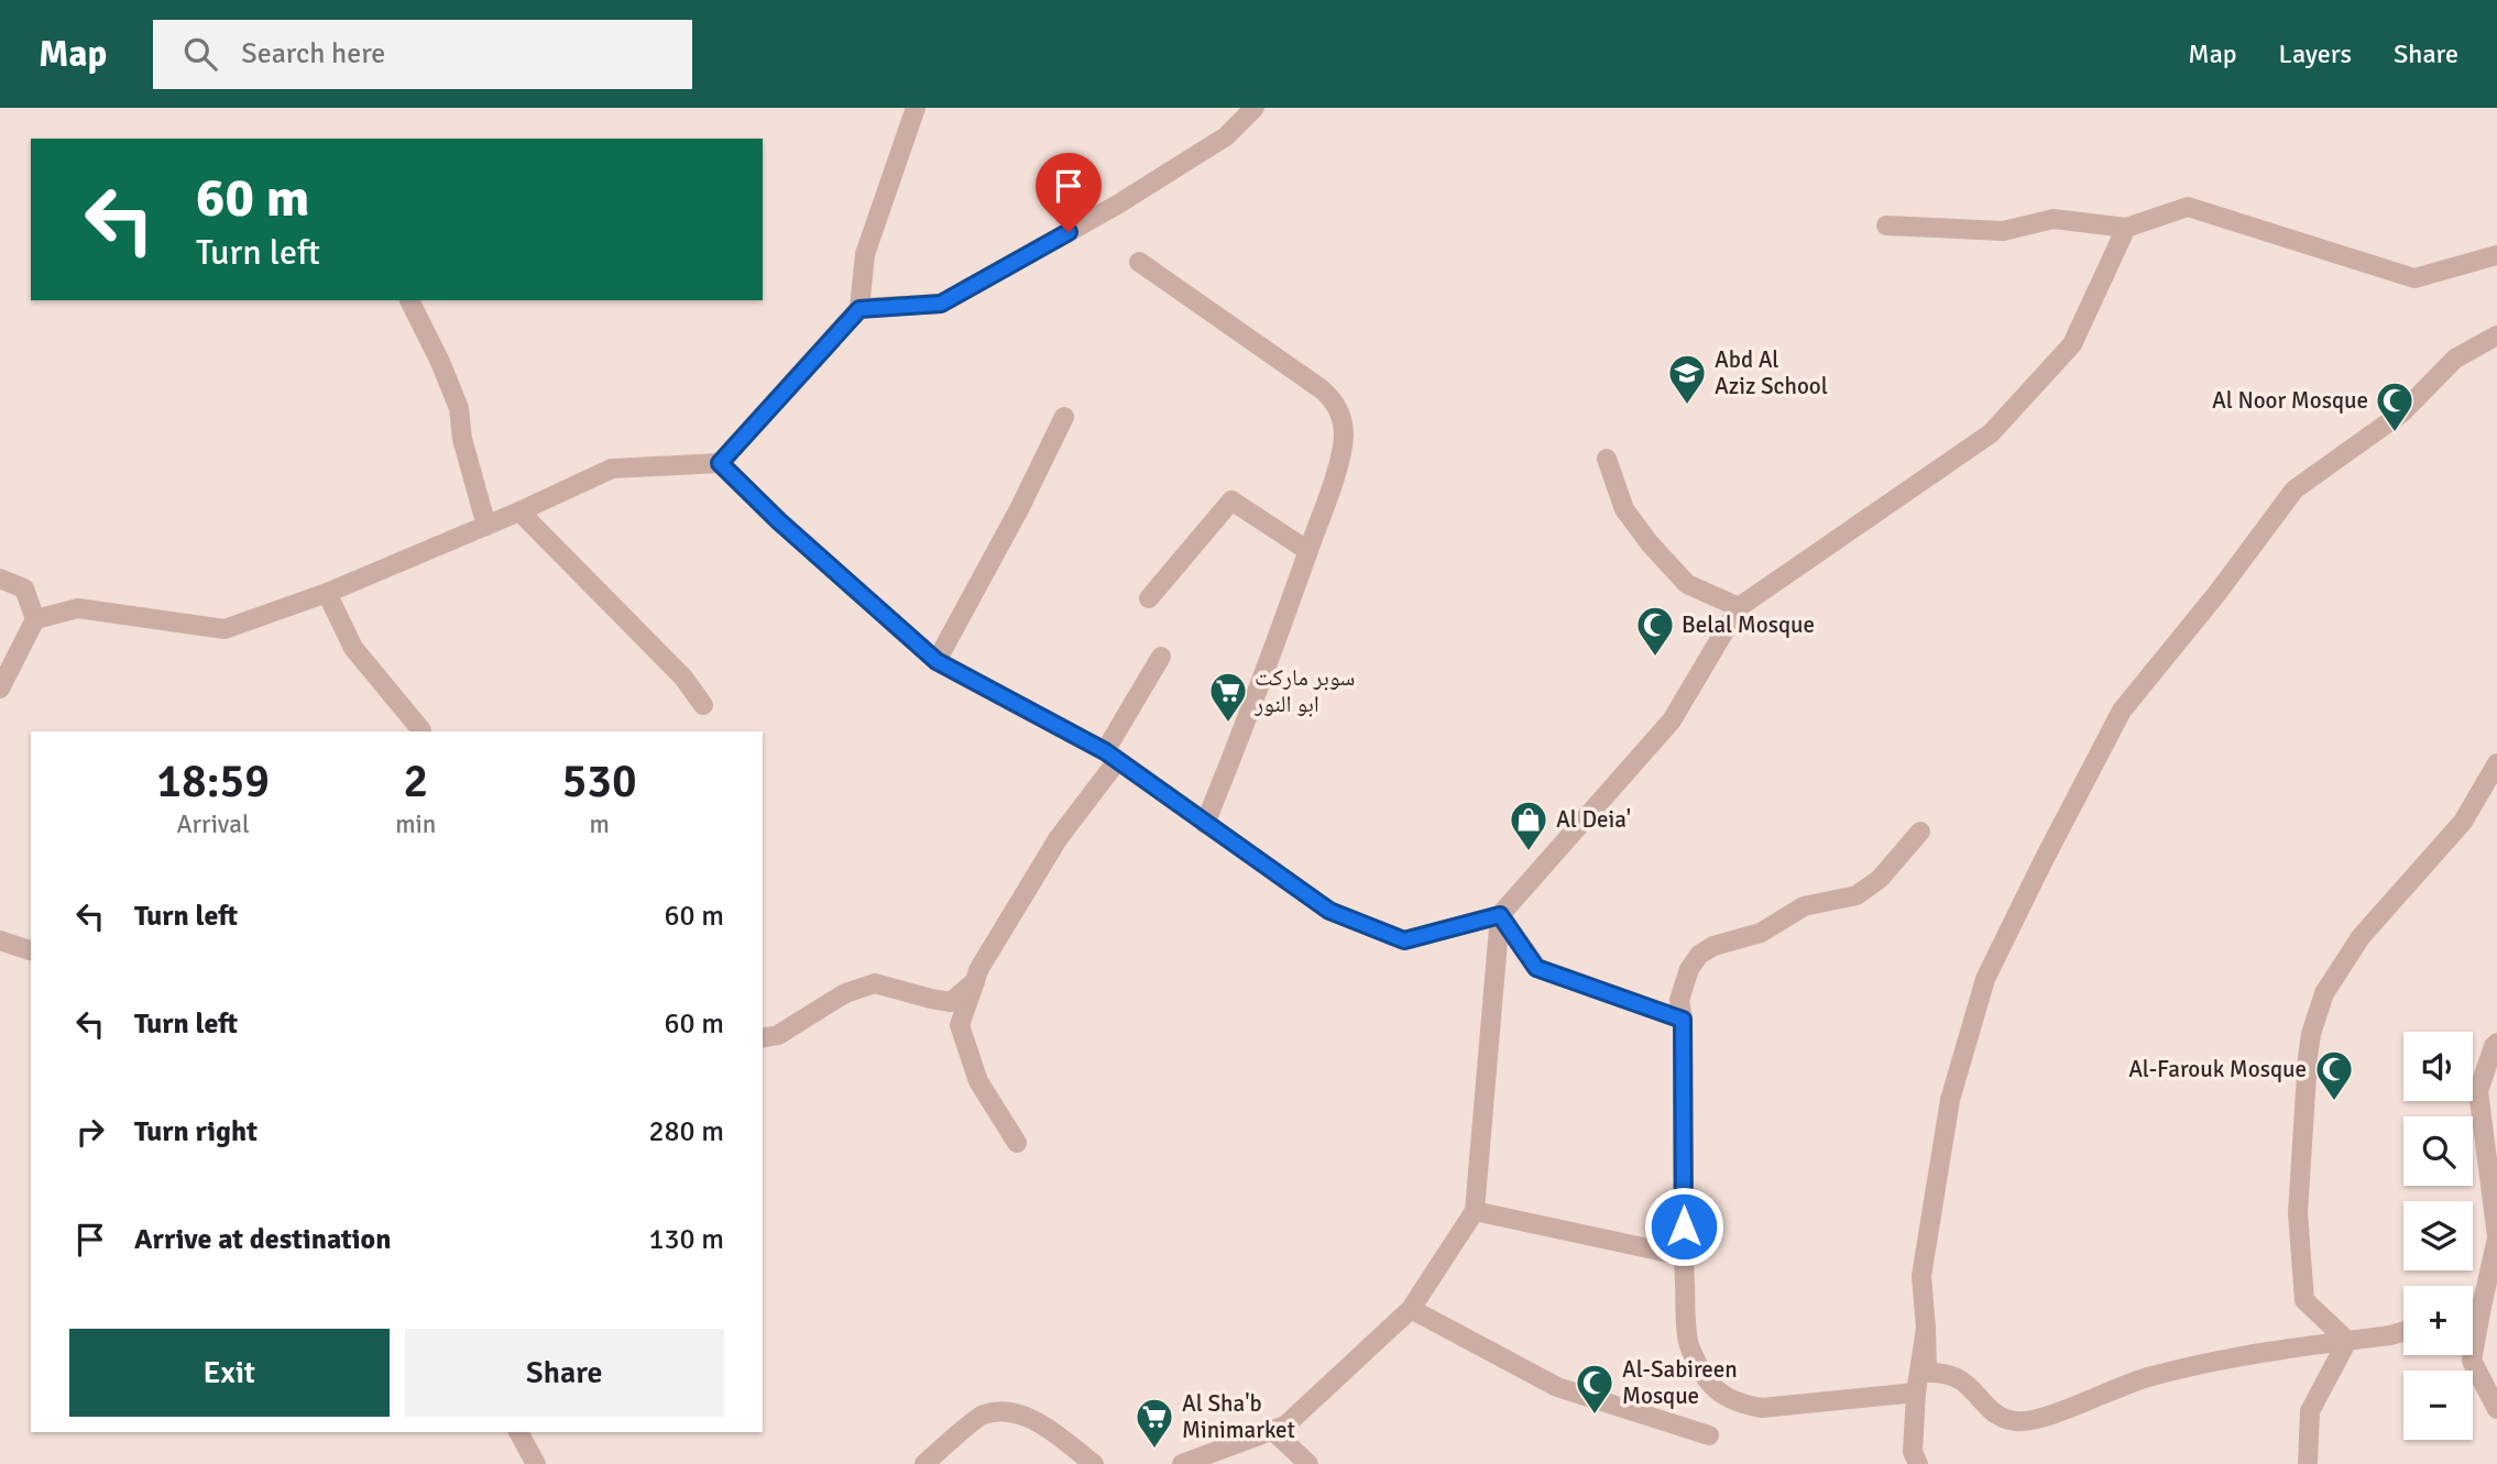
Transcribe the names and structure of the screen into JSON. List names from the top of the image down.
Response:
{
  "places": {
    "school or university": ["Abd Al Aziz School"],
    "mosque": [
      "Al Noor Mosque",
      "Belal Mosque",
      "Al-Farouk Mosque",
      "Al-Sabireen Mosque"
    ],
    "supermarket": ["سوبر ماركت ابو النور", "Al Sha'b Minimarket"],
    "shop": ["Al Deia'"]
  },
  "page": {
    "header": "Map",
    "search": "Search here",
    "nav": ["Map", "Layers", "Share"],
    "turn": ["60 m", "Turn left"],
    "eta": [
      "18:59",
      "Arrival",
      "2",
      "min",
      "530",
      "m"
    ],
    "list": [
      {
        "name": "Turn left",
        "value": "60 m"
      },
      {
        "name": "Turn left",
        "value": "60 m"
      },
      {
        "name": "Turn right",
        "value": "280 m"
      },
      {
        "name": "Arrive at destination",
        "value": "130 m"
      }
    ],
    "map_buttons": ["+", "−"],
    "buttons": ["Exit", "Share"]
  }
}
